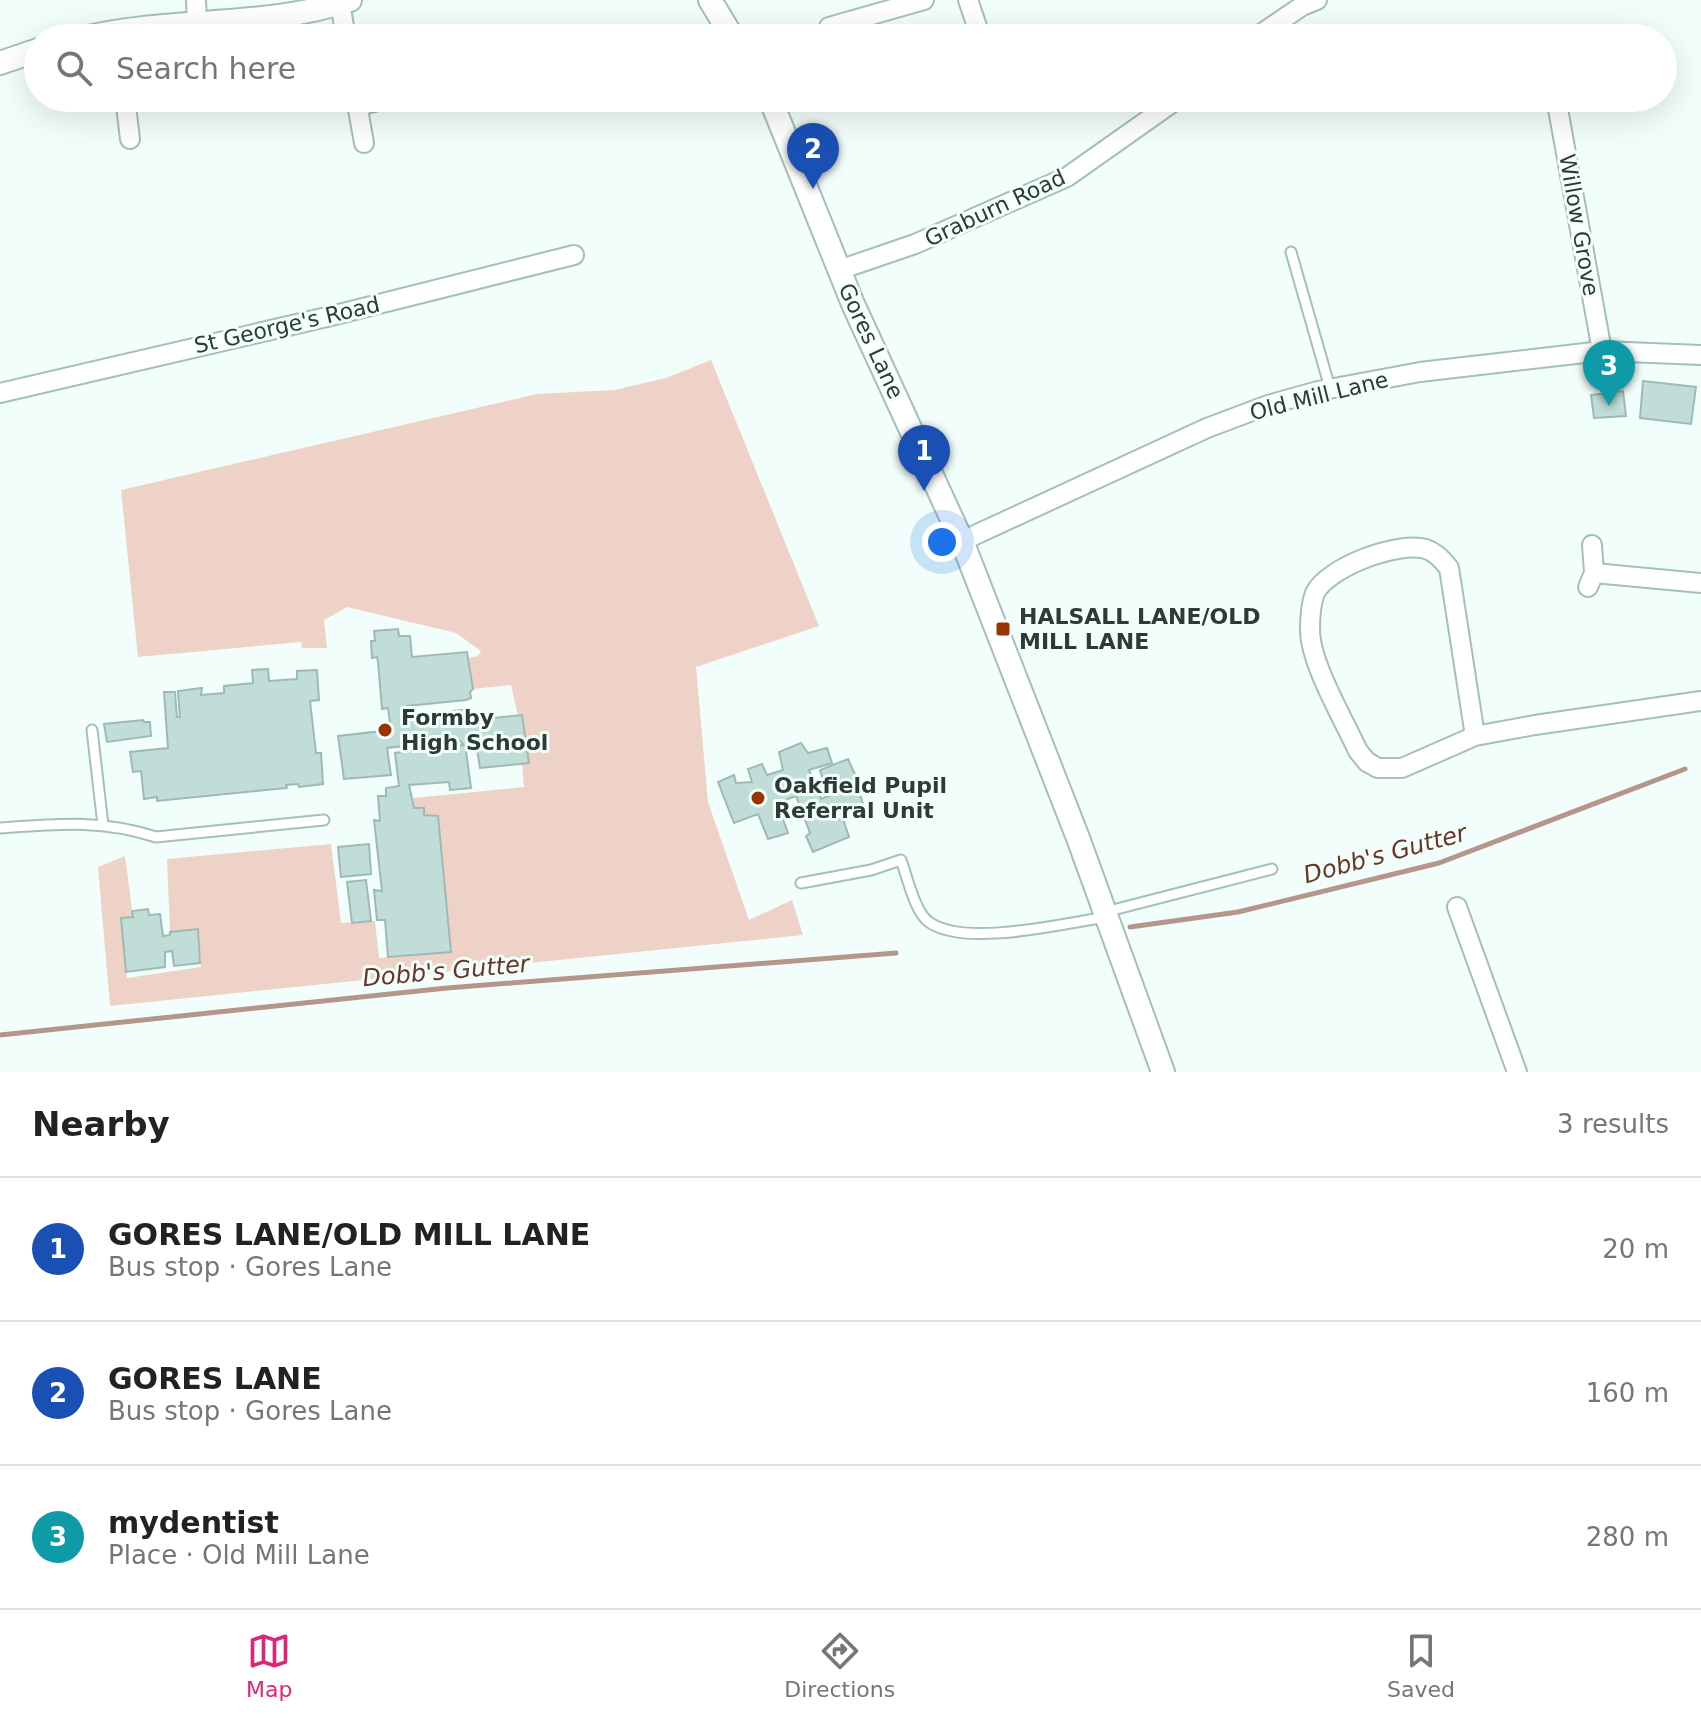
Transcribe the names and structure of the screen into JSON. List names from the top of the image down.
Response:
{
  "streets": {
    "street": [
      "Graburn Road",
      "Willow Grove",
      "St George's Road",
      "Gores Lane",
      "Old Mill Lane"
    ]
  },
  "crossings": [
    ["Graburn Road", "Gores Lane"],
    ["Willow Grove", "Old Mill Lane"],
    ["Gores Lane", "Old Mill Lane"]
  ],
  "water": ["Dobb's Gutter"],
  "places": {
    "transit": ["HALSALL LANE/OLD MILL LANE"],
    "other": ["Formby High School", "Oakfield Pupil Referral Unit"]
  },
  "page": {
    "search": "Search here",
    "pins": ["2", "3", "1"],
    "heading": ["Nearby", "3 results"],
    "list": [
      {
        "mark": "1",
        "name": "GORES LANE/OLD MILL LANE",
        "note": "Bus stop · Gores Lane",
        "value": "20 m"
      },
      {
        "mark": "2",
        "name": "GORES LANE",
        "note": "Bus stop · Gores Lane",
        "value": "160 m"
      },
      {
        "mark": "3",
        "name": "mydentist",
        "note": "Place · Old Mill Lane",
        "value": "280 m"
      }
    ],
    "nav": ["Map", "Directions", "Saved"]
  }
}
